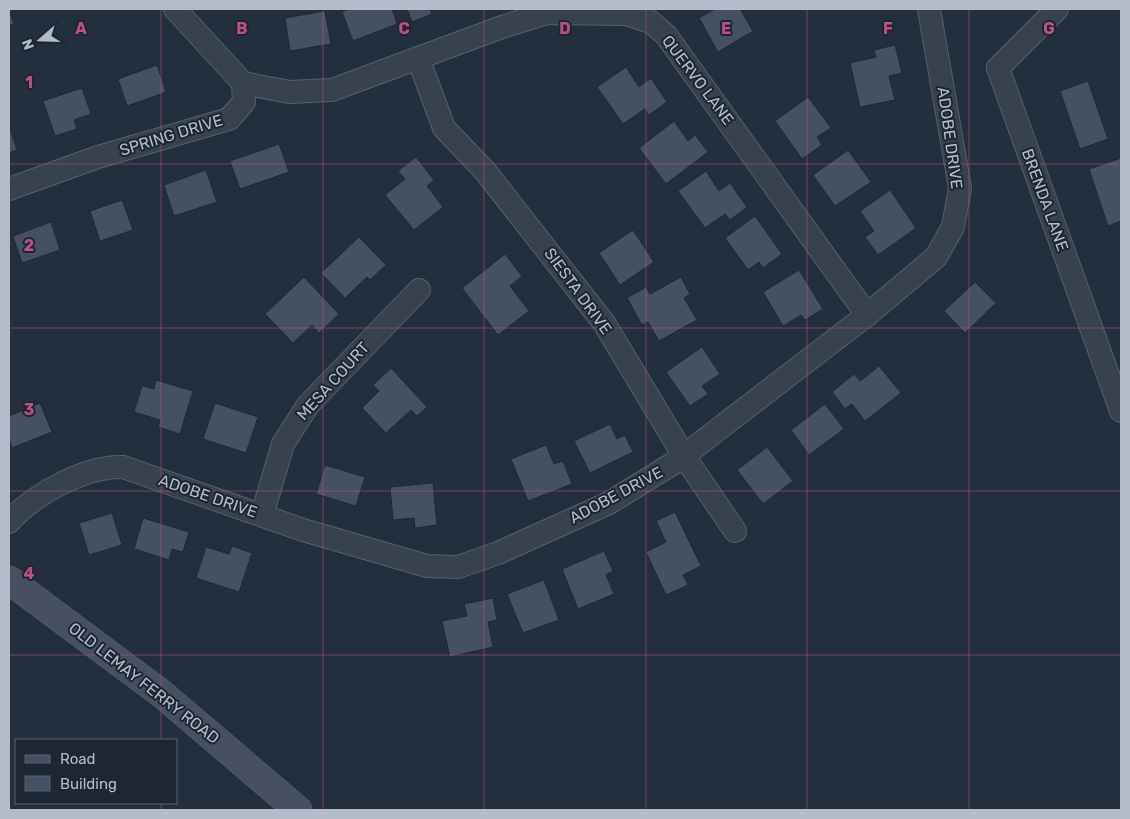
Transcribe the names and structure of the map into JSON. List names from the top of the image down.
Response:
{
  "streets": {
    "main road": ["OLD LEMAY FERRY ROAD"],
    "street": [
      "QUERVO LANE",
      "SPRING DRIVE",
      "ADOBE DRIVE",
      "BRENDA LANE",
      "SIESTA DRIVE",
      "MESA COURT"
    ]
  },
  "crossings": [
    ["QUERVO LANE", "SPRING DRIVE"],
    ["QUERVO LANE", "ADOBE DRIVE"],
    ["QUERVO LANE", "SIESTA DRIVE"],
    ["ADOBE DRIVE", "SIESTA DRIVE"],
    ["ADOBE DRIVE", "MESA COURT"]
  ],
  "legend": ["Road", "Building"],
  "north": "left",
  "grid": {
    "columns": [
      "A",
      "B",
      "C",
      "D",
      "E",
      "F",
      "G"
    ],
    "rows": [
      "1",
      "2",
      "3",
      "4"
    ]
  }
}
